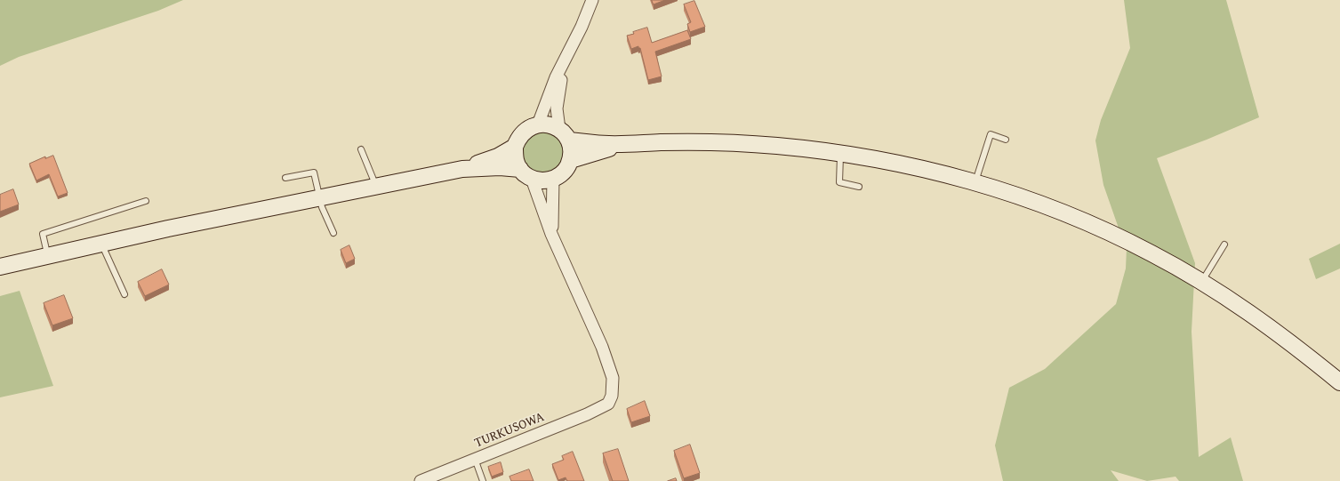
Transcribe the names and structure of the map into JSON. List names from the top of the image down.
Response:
{
  "streets": {
    "street": ["TURKUSOWA"]
  }
}
